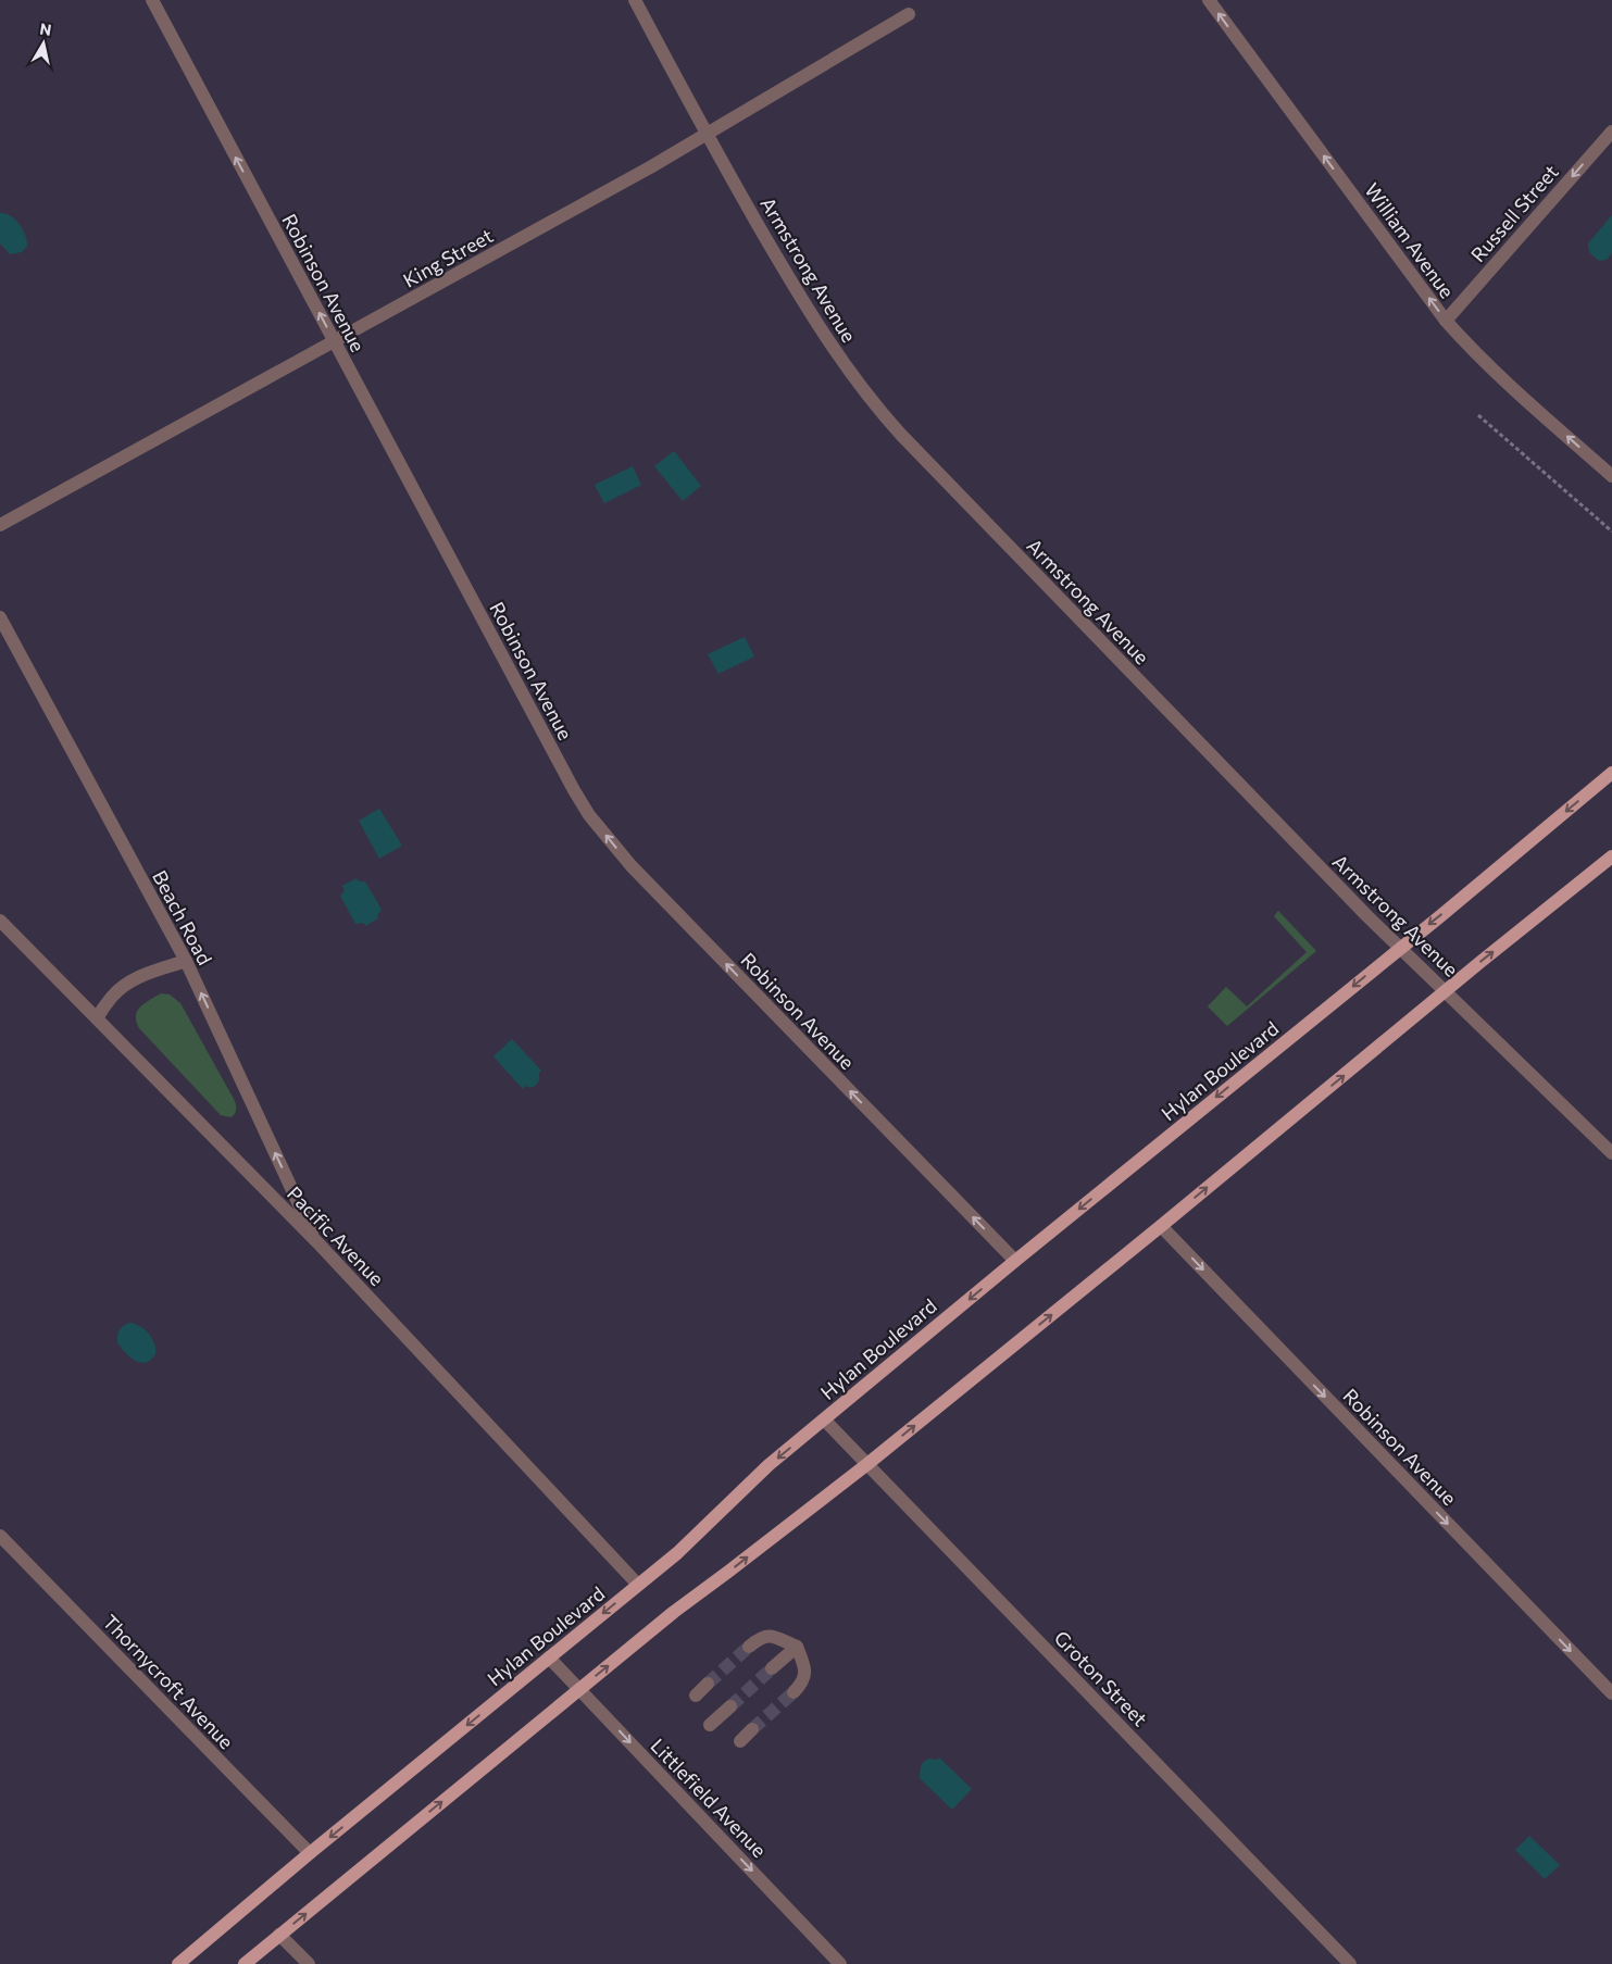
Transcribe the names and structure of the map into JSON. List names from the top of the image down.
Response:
{
  "streets": {
    "main road": ["Hylan Boulevard"],
    "street": [
      "Russell Street",
      "William Avenue",
      "King Street",
      "Armstrong Avenue",
      "Robinson Avenue",
      "Beach Road",
      "Pacific Avenue",
      "Groton Street",
      "Thornycroft Avenue",
      "Littlefield Avenue"
    ]
  },
  "crossings": [
    ["Russell Street", "William Avenue"],
    ["King Street", "Armstrong Avenue"],
    ["King Street", "Robinson Avenue"],
    ["Armstrong Avenue", "Hylan Boulevard"],
    ["Robinson Avenue", "Hylan Boulevard"],
    ["Beach Road", "Pacific Avenue"],
    ["Hylan Boulevard", "Pacific Avenue"],
    ["Hylan Boulevard", "Groton Street"],
    ["Hylan Boulevard", "Thornycroft Avenue"],
    ["Hylan Boulevard", "Littlefield Avenue"]
  ],
  "one_way": [
    "Russell Street",
    "William Avenue",
    "Beach Road",
    "Littlefield Avenue"
  ],
  "north": "top"
}
